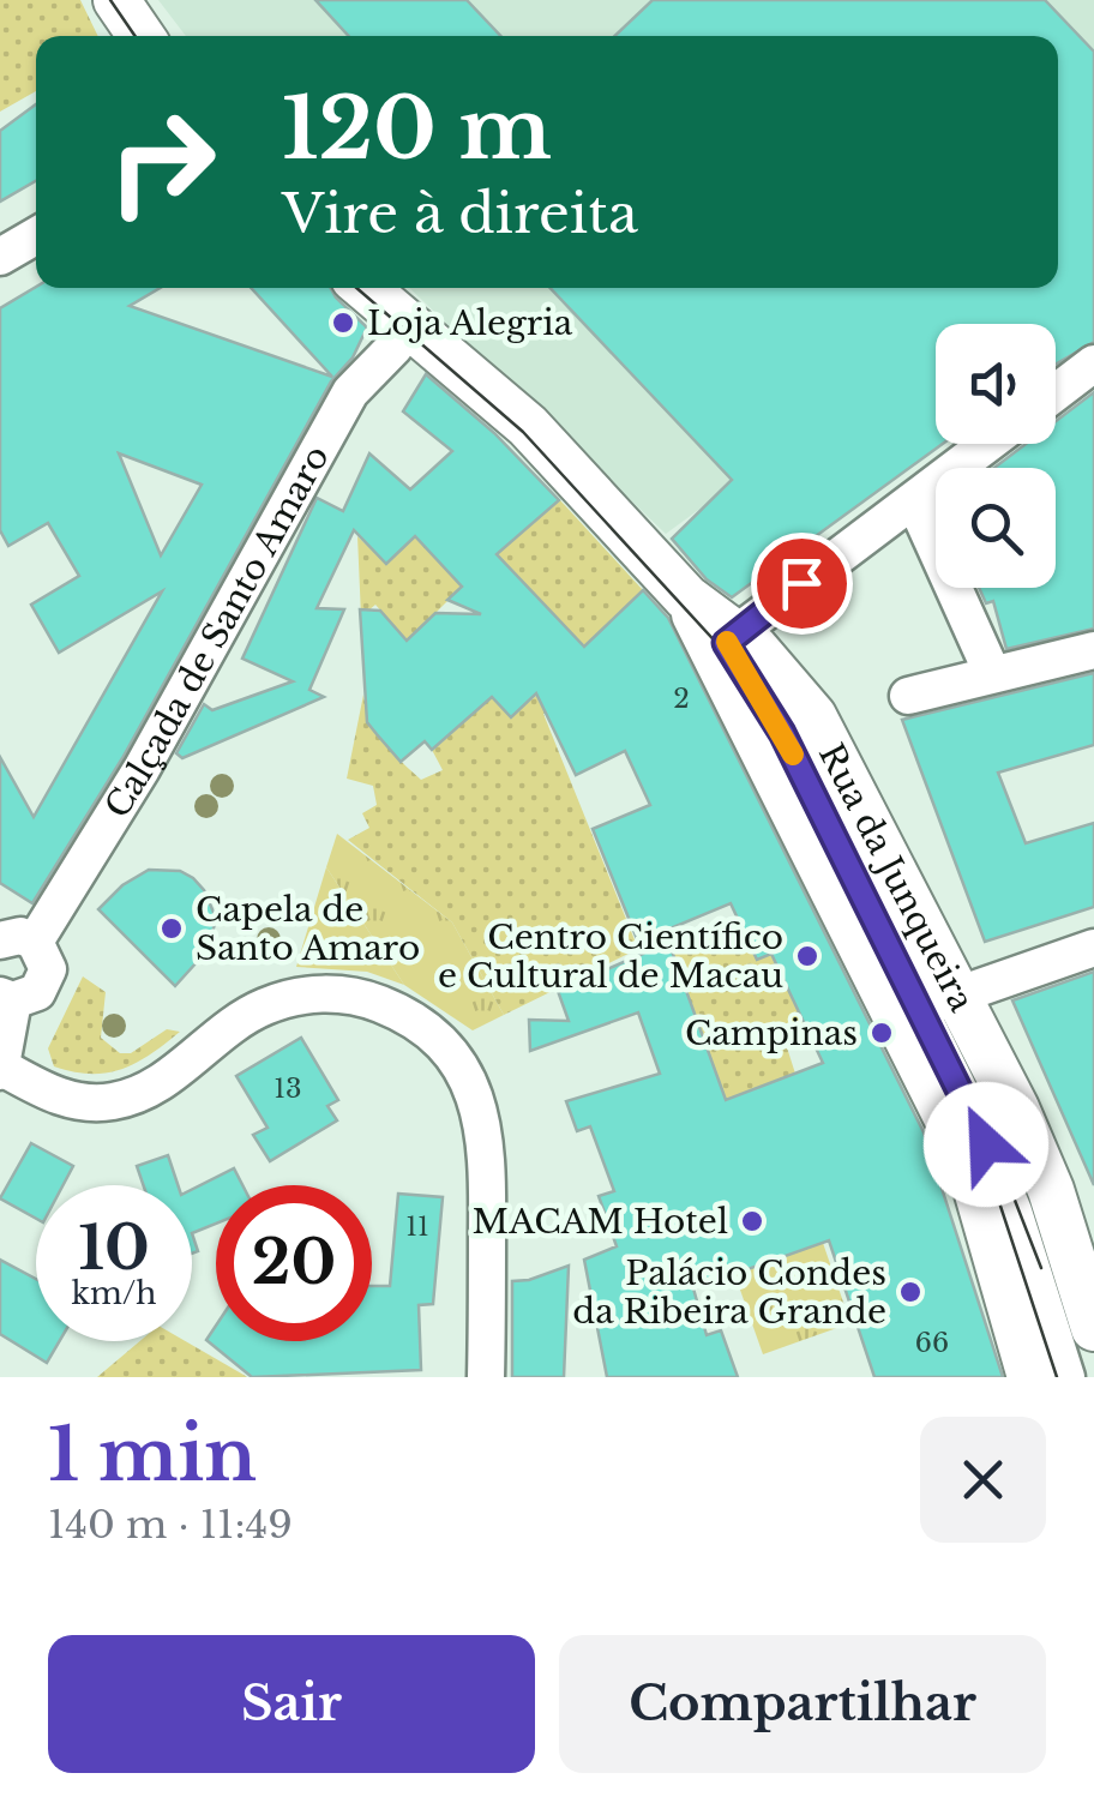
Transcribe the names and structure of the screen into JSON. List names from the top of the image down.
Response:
{
  "streets": {
    "main road": ["Rua da Junqueira"],
    "street": ["Calçada de Santo Amaro"]
  },
  "crossings": [
    ["Calçada de Santo Amaro", "Rua da Junqueira"]
  ],
  "places": [
    "Loja Alegria",
    "Capela de Santo Amaro",
    "Centro Científico e Cultural de Macau",
    "Campinas",
    "MACAM Hotel",
    "Palácio Condes da Ribeira Grande"
  ],
  "house_numbers": [
    "2",
    "13",
    "11",
    "66"
  ],
  "page": {
    "turn": ["120 m", "Vire à direita"],
    "speed": "10 km/h",
    "limit": "20",
    "heading": ["1 min", "140 m · 11:49"],
    "buttons": ["Sair", "Compartilhar"]
  }
}
